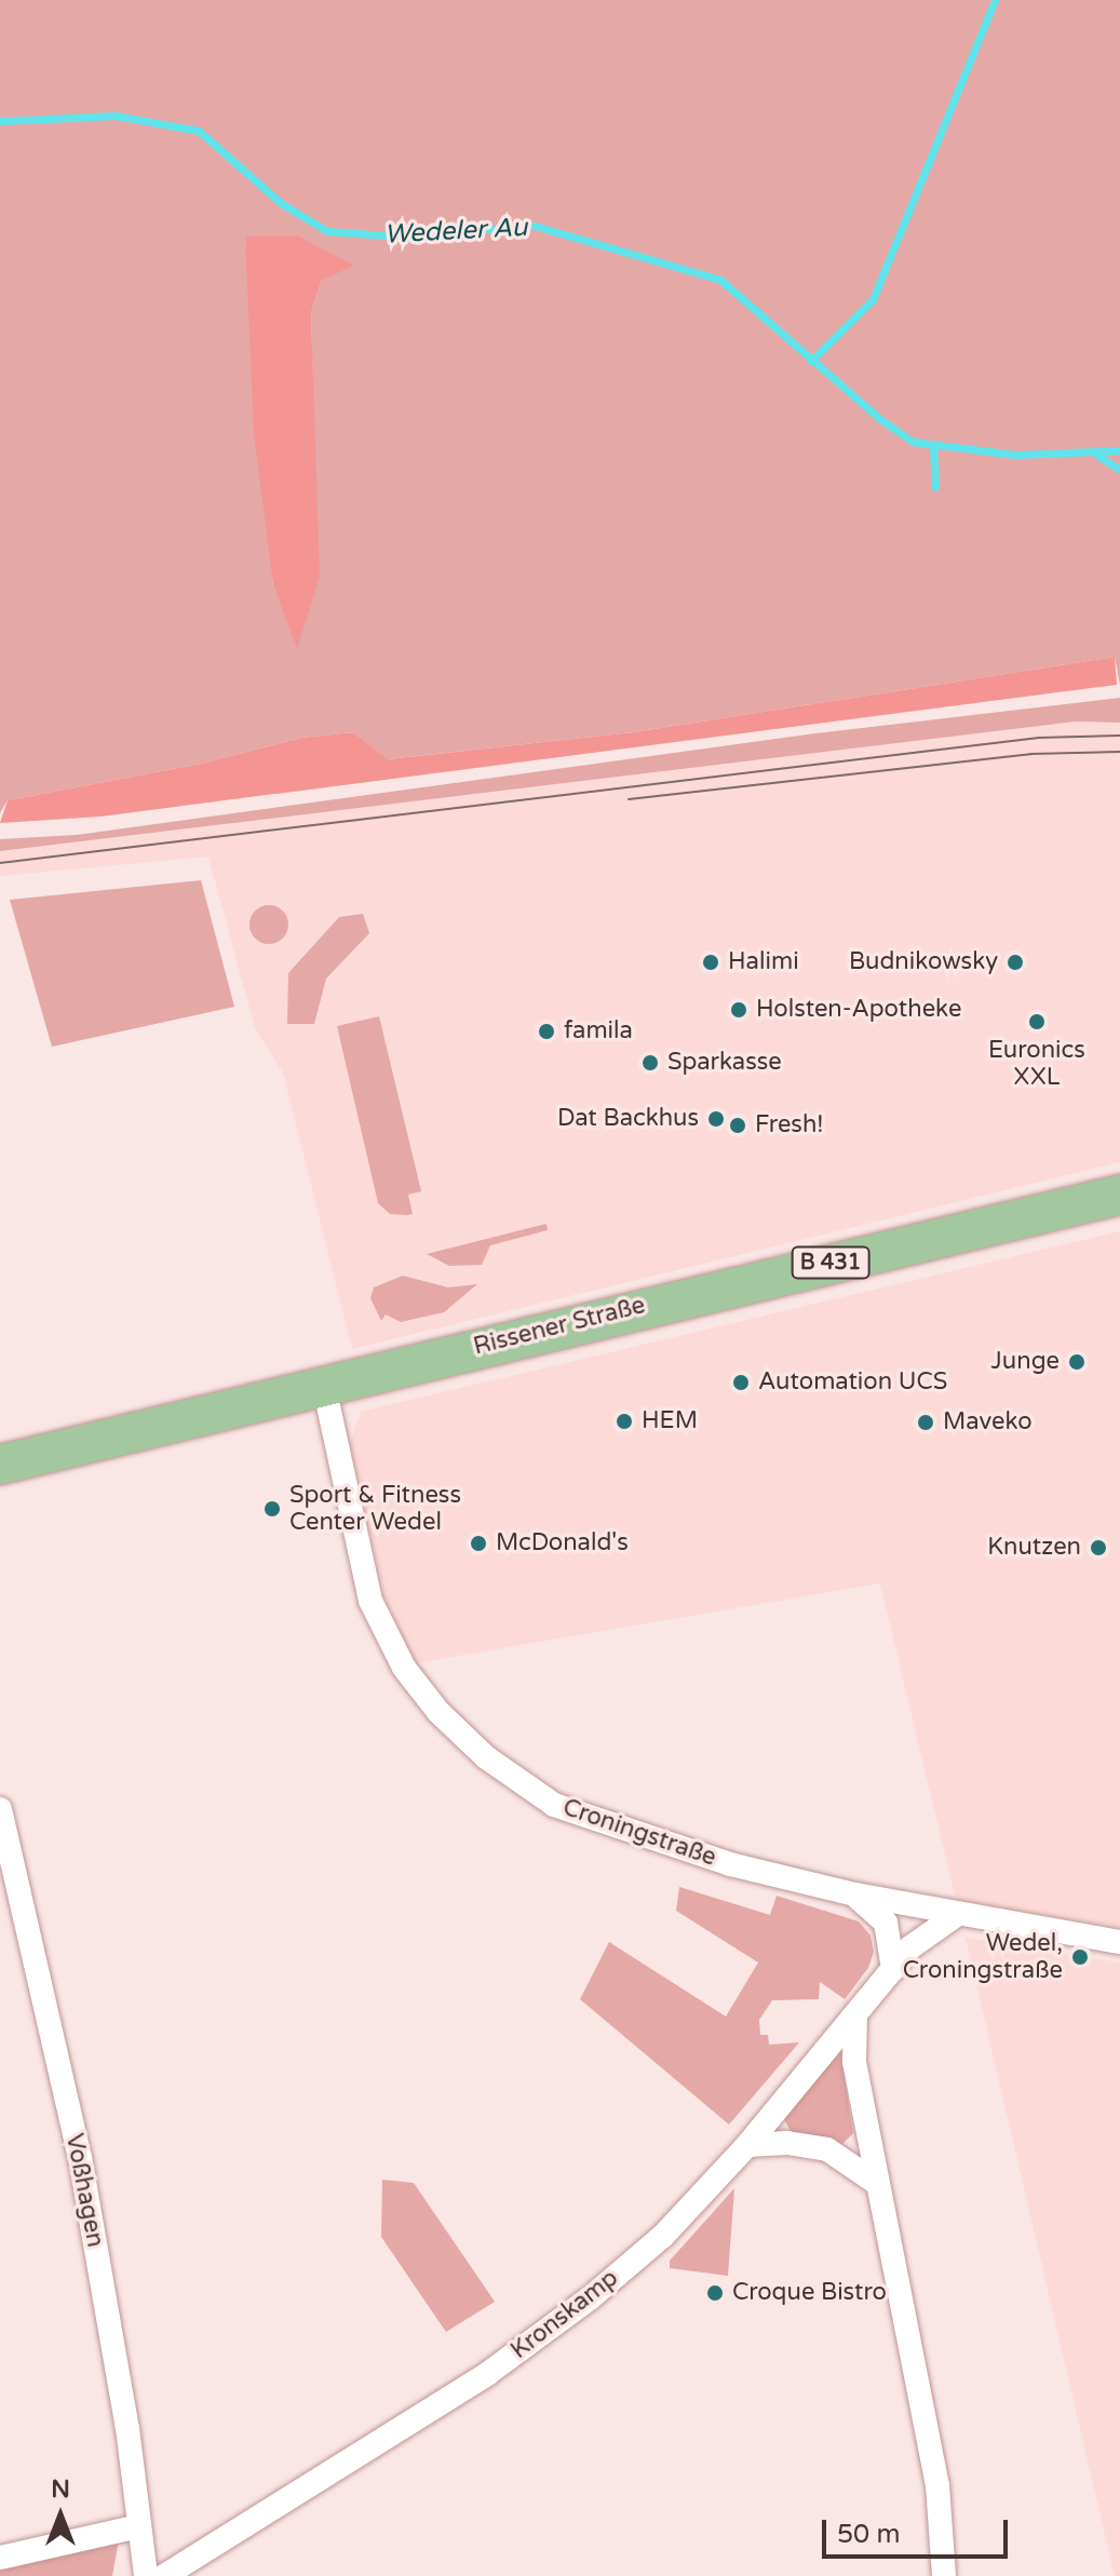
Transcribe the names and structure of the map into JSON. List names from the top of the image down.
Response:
{
  "streets": {
    "main road": ["B 431", "Rissener Straße"],
    "street": ["Croningstraße", "Voßhagen", "Kronskamp"]
  },
  "crossings": [
    ["Rissener Straße", "Croningstraße"],
    ["Croningstraße", "Kronskamp"]
  ],
  "water": ["Wedeler Au"],
  "places": [
    "Halimi",
    "Budnikowsky",
    "Holsten-Apotheke",
    "Euronics XXL",
    "famila",
    "Sparkasse",
    "Dat Backhus",
    "Fresh!",
    "Junge",
    "Automation UCS",
    "HEM",
    "Maveko",
    "Sport & Fitness Center Wedel",
    "McDonald's",
    "Knutzen",
    "Wedel, Croningstraße",
    "Croque Bistro"
  ],
  "scale_bar": "50 m",
  "north": "top"
}
